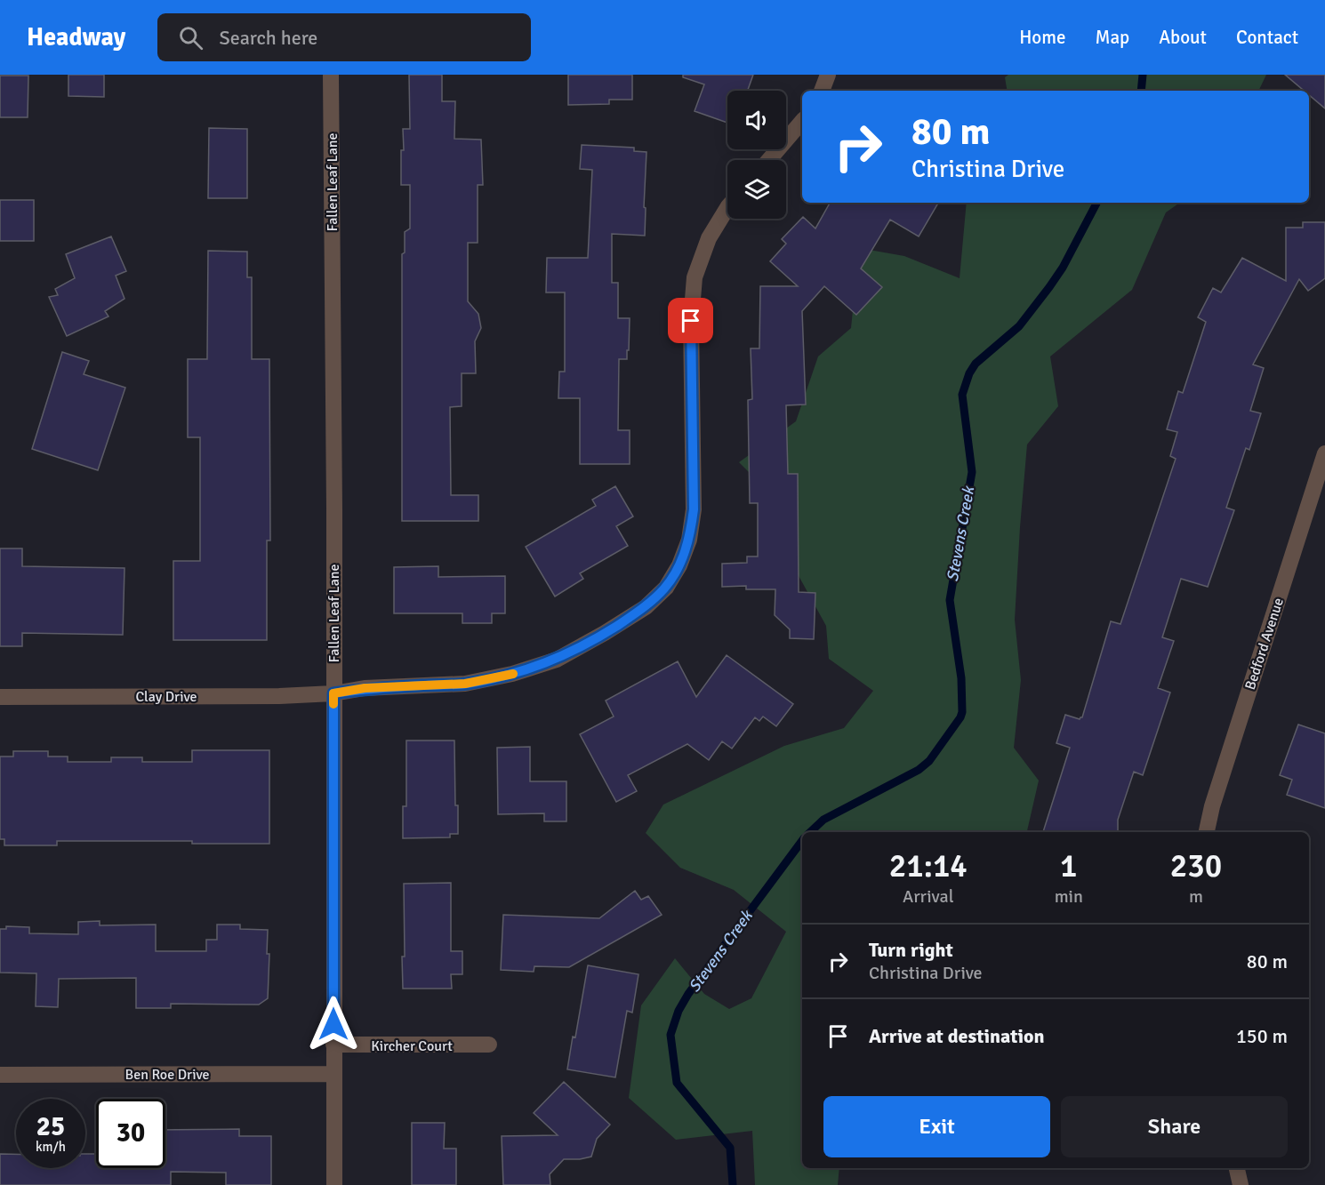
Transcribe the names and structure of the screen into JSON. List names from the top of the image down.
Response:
{
  "streets": {
    "street": [
      "Fallen Leaf Lane",
      "Bedford Avenue",
      "Clay Drive",
      "Kircher Court",
      "Ben Roe Drive"
    ]
  },
  "crossings": [
    ["Fallen Leaf Lane", "Clay Drive"],
    ["Fallen Leaf Lane", "Kircher Court"],
    ["Fallen Leaf Lane", "Ben Roe Drive"]
  ],
  "water": ["Stevens Creek"],
  "page": {
    "header": "Headway",
    "search": "Search here",
    "nav": [
      "Home",
      "Map",
      "About",
      "Contact"
    ],
    "turn": ["80 m", "Christina Drive"],
    "eta": [
      "21:14",
      "Arrival",
      "1",
      "min",
      "230",
      "m"
    ],
    "list": [
      {
        "name": "Turn right",
        "note": "Christina Drive",
        "value": "80 m"
      },
      {
        "name": "Arrive at destination",
        "value": "150 m"
      }
    ],
    "buttons": ["Exit", "Share"],
    "speed": "25 km/h",
    "limit": "30"
  }
}
